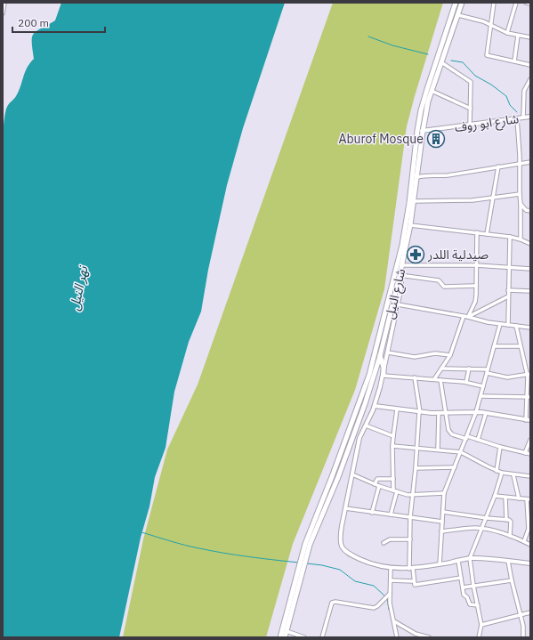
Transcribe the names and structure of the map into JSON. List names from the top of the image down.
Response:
{
  "streets": {
    "main road": ["شارع النيل"],
    "street": ["شارع ابو روف"]
  },
  "crossings": [
    ["شارع ابو روف", "شارع النيل"]
  ],
  "water": ["نهر النيل"],
  "places": {
    "building": ["Aburof Mosque"],
    "pharmacy": ["صيدلية اللدر"]
  },
  "scale_bar": "200 m"
}
